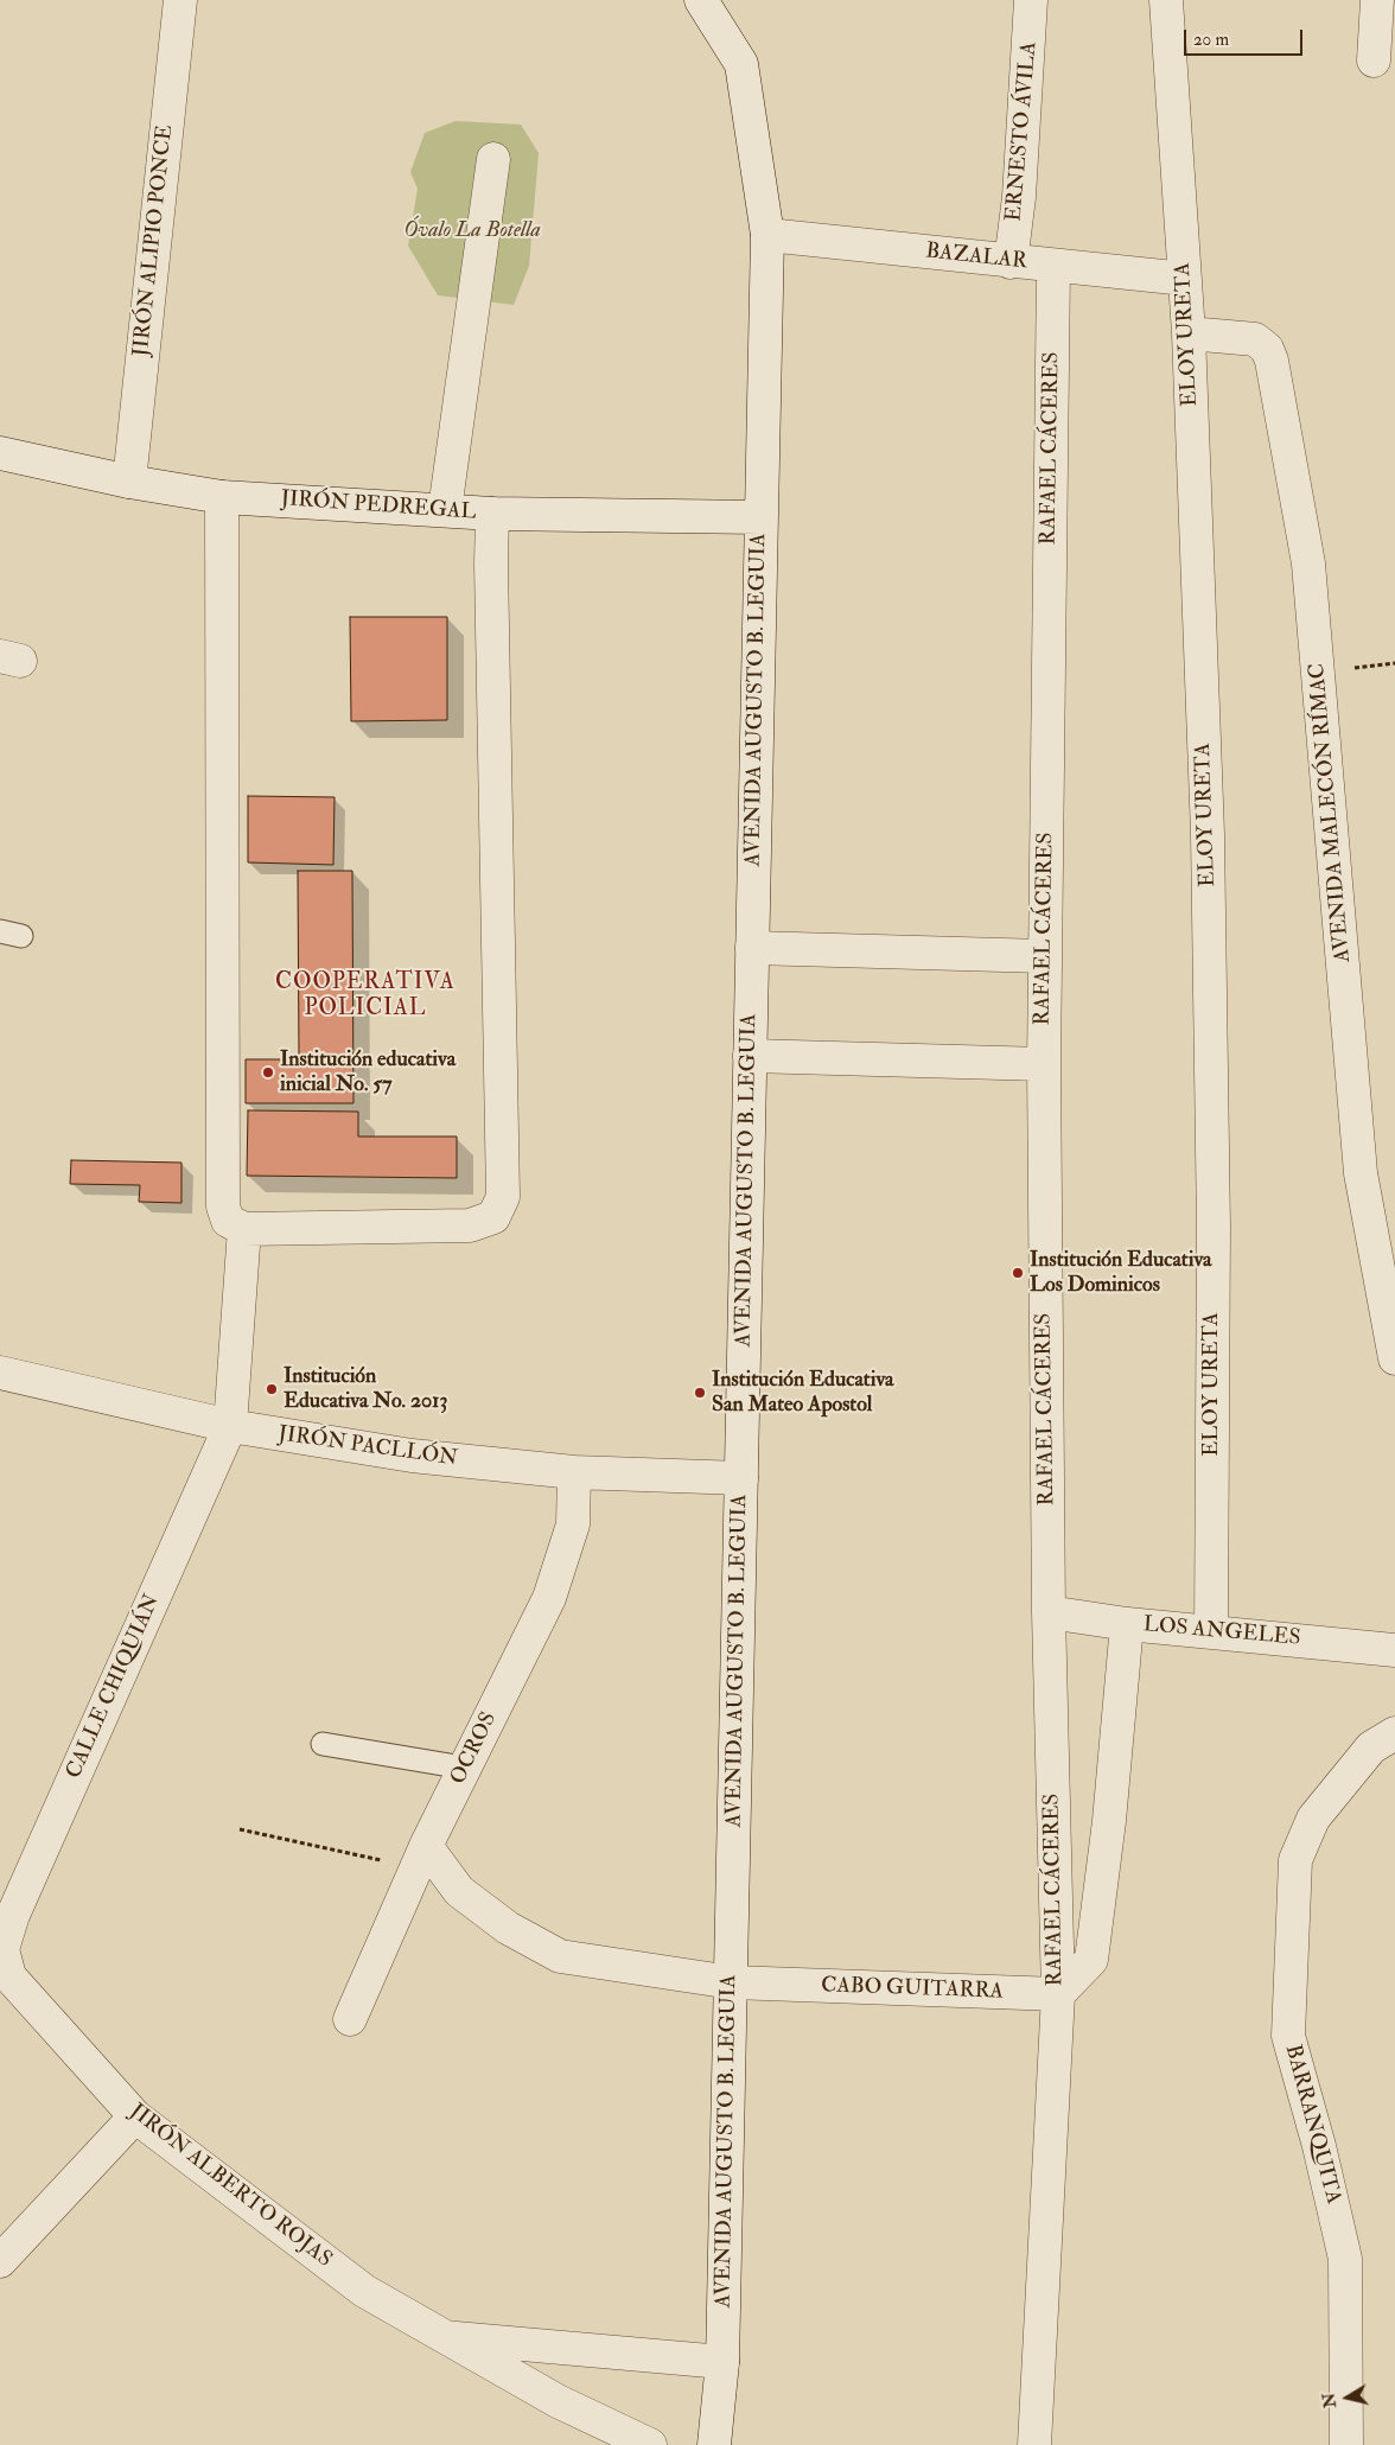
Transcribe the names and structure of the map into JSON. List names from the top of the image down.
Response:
{
  "streets": {
    "street": [
      "ERNESTO ÁVILA",
      "JIRÓN ALIPIO PONCE",
      "BAZALAR",
      "ELOY URETA",
      "RAFAEL CÁCERES",
      "JIRÓN PEDREGAL",
      "AVENIDA AUGUSTO B. LEGUIA",
      "AVENIDA MALECÓN RÍMAC",
      "JIRÓN PACLLÓN",
      "LOS ANGELES",
      "CALLE CHIQUIÁN",
      "OCROS",
      "CABO GUITARRA",
      "BARRANQUITA",
      "JIRÓN ALBERTO ROJAS"
    ]
  },
  "crossings": [
    ["ERNESTO ÁVILA", "BAZALAR"],
    ["JIRÓN ALIPIO PONCE", "JIRÓN PEDREGAL"],
    ["BAZALAR", "ELOY URETA"],
    ["BAZALAR", "RAFAEL CÁCERES"],
    ["BAZALAR", "AVENIDA AUGUSTO B. LEGUIA"],
    ["ELOY URETA", "AVENIDA MALECÓN RÍMAC"],
    ["ELOY URETA", "LOS ANGELES"],
    ["RAFAEL CÁCERES", "LOS ANGELES"],
    ["RAFAEL CÁCERES", "CABO GUITARRA"],
    ["JIRÓN PEDREGAL", "AVENIDA AUGUSTO B. LEGUIA"],
    ["AVENIDA AUGUSTO B. LEGUIA", "JIRÓN PACLLÓN"],
    ["AVENIDA AUGUSTO B. LEGUIA", "CABO GUITARRA"],
    ["AVENIDA AUGUSTO B. LEGUIA", "JIRÓN ALBERTO ROJAS"],
    ["JIRÓN PACLLÓN", "CALLE CHIQUIÁN"],
    ["JIRÓN PACLLÓN", "OCROS"],
    ["CALLE CHIQUIÁN", "JIRÓN ALBERTO ROJAS"],
    ["OCROS", "CABO GUITARRA"]
  ],
  "districts": ["COOPERATIVA POLICIAL"],
  "parks": ["Óvalo La Botella"],
  "places": [
    "Institución educativa inicial No. 57",
    "Institución Educativa Los Dominicos",
    "Institución Educativa No. 2013",
    "Institución Educativa San Mateo Apostol"
  ],
  "scale_bar": "20 m",
  "north": "left"
}
